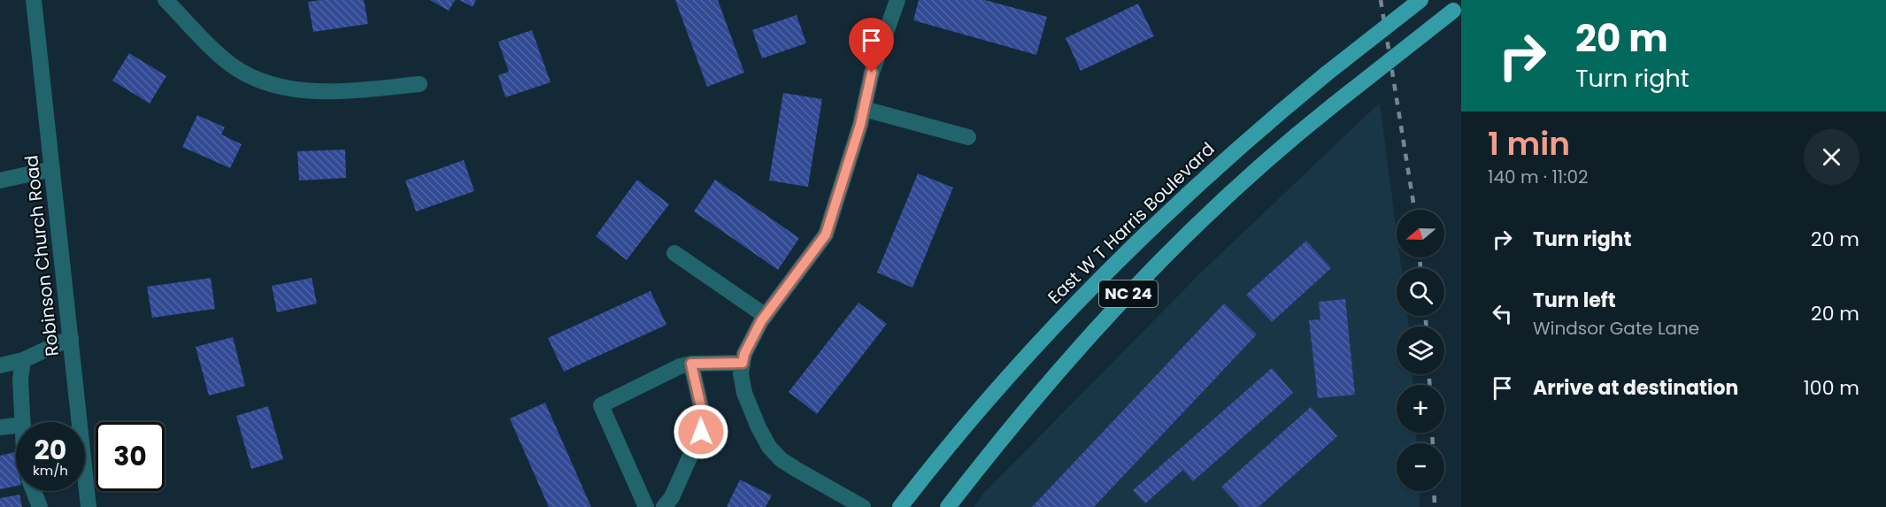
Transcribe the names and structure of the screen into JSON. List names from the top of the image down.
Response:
{
  "streets": {
    "main road": ["East W T Harris Boulevard", "NC 24"],
    "street": ["Robinson Church Road"]
  },
  "north": "left",
  "page": {
    "turn": ["20 m", "Turn right"],
    "heading": ["1 min", "140 m · 11:02"],
    "list": [
      {
        "name": "Turn right",
        "value": "20 m"
      },
      {
        "name": "Turn left",
        "note": "Windsor Gate Lane",
        "value": "20 m"
      },
      {
        "name": "Arrive at destination",
        "value": "100 m"
      }
    ],
    "map_buttons": ["+", "−"],
    "speed": "20 km/h",
    "limit": "30"
  }
}
